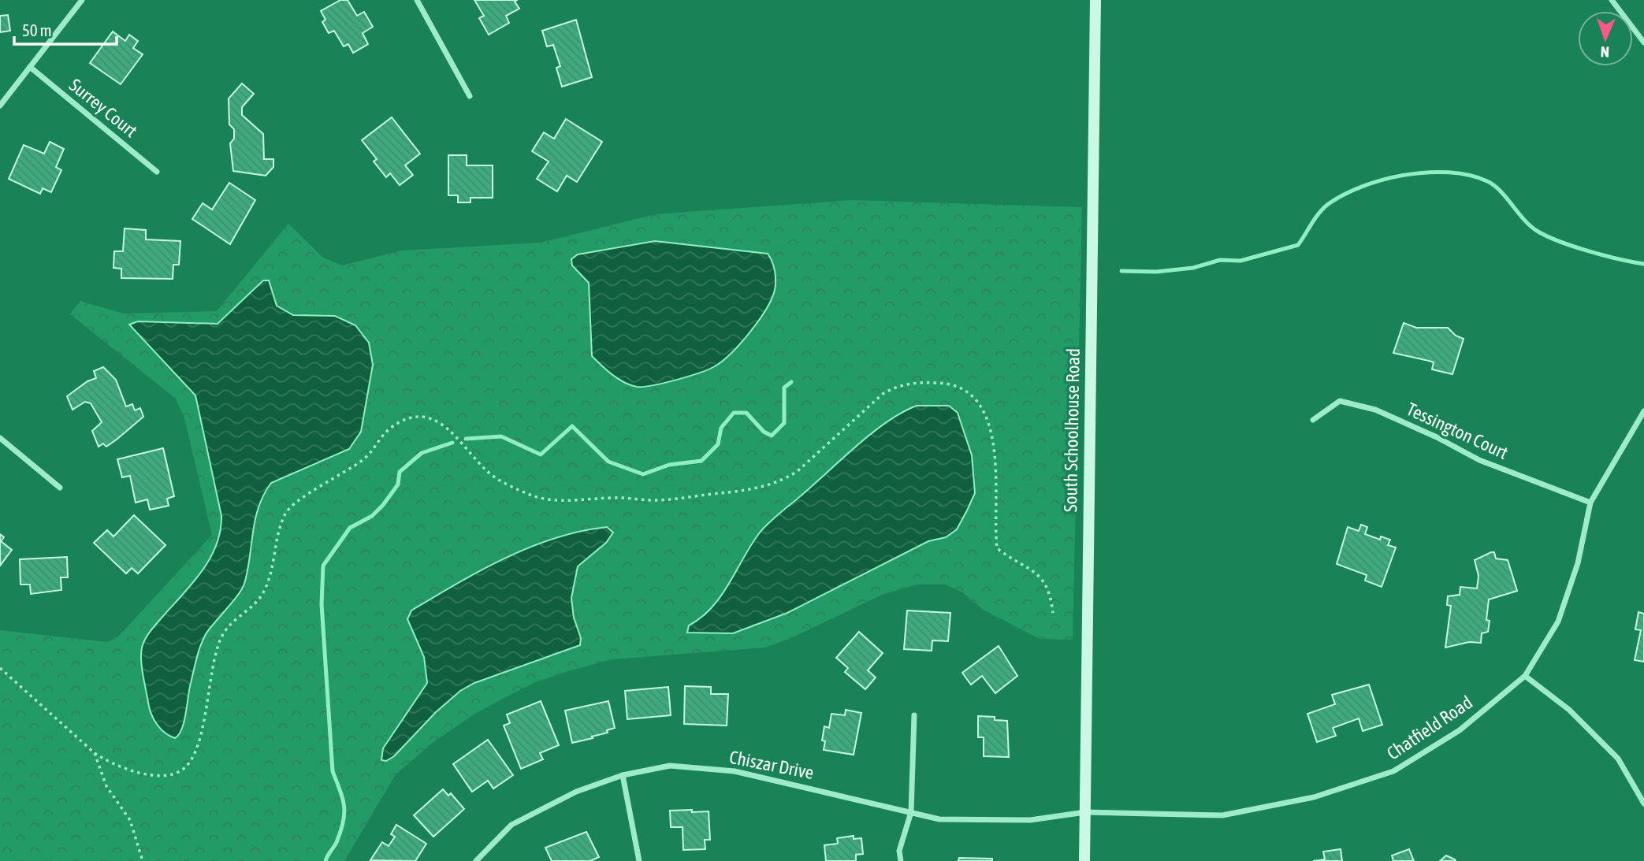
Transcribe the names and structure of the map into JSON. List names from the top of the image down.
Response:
{
  "streets": {
    "street": [
      "Surrey Court",
      "South Schoolhouse Road",
      "Tessington Court",
      "Chatfield Road",
      "Chiszar Drive"
    ]
  },
  "crossings": [
    ["South Schoolhouse Road", "Chatfield Road"],
    ["South Schoolhouse Road", "Chiszar Drive"],
    ["Tessington Court", "Chatfield Road"],
    ["Chatfield Road", "Chiszar Drive"]
  ],
  "scale_bar": "50 m",
  "north": "bottom"
}
